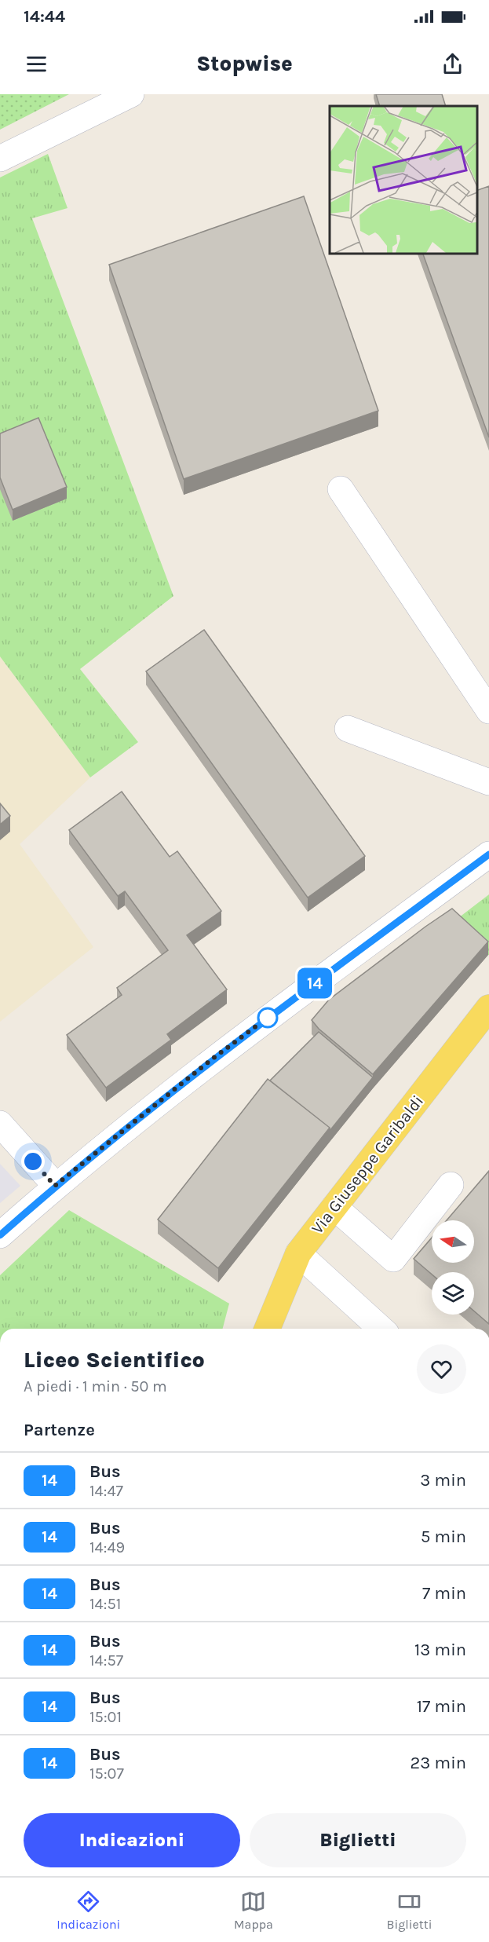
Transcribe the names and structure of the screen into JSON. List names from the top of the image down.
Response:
{
  "streets": {
    "main road": ["Via Giuseppe Garibaldi"]
  },
  "lines": ["bus line 14"],
  "north": "left",
  "page": {
    "status": "14:44",
    "header": "Stopwise",
    "on_map": "14",
    "heading": [
      ["Liceo Scientifico", "A piedi · 1 min · 50 m"],
      "Partenze"
    ],
    "list": [
      {
        "mark": "14",
        "name": "Bus",
        "note": "14:47",
        "value": "3 min"
      },
      {
        "mark": "14",
        "name": "Bus",
        "note": "14:49",
        "value": "5 min"
      },
      {
        "mark": "14",
        "name": "Bus",
        "note": "14:51",
        "value": "7 min"
      },
      {
        "mark": "14",
        "name": "Bus",
        "note": "14:57",
        "value": "13 min"
      },
      {
        "mark": "14",
        "name": "Bus",
        "note": "15:01",
        "value": "17 min"
      },
      {
        "mark": "14",
        "name": "Bus",
        "note": "15:07",
        "value": "23 min"
      }
    ],
    "buttons": ["Indicazioni", "Biglietti"],
    "tabs": ["Indicazioni", "Mappa", "Biglietti"]
  }
}
